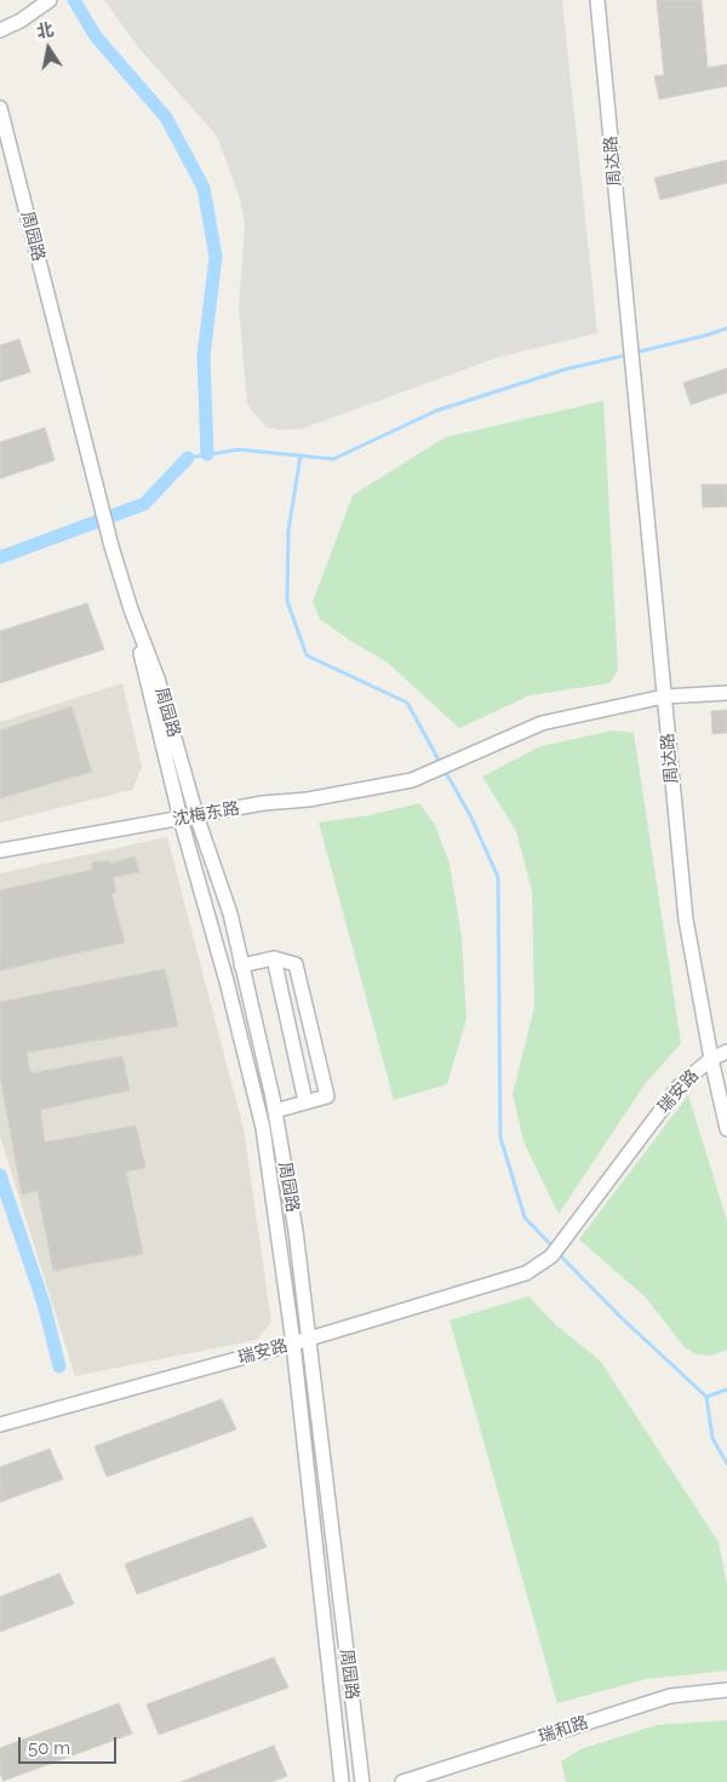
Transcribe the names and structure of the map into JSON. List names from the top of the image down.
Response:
{
  "streets": {
    "street": [
      "周达路",
      "周园路",
      "沈梅东路",
      "瑞安路",
      "瑞和路"
    ]
  },
  "crossings": [
    ["周达路", "沈梅东路"],
    ["周达路", "瑞安路"],
    ["周园路", "沈梅东路"],
    ["周园路", "瑞安路"]
  ],
  "scale_bar": "50 m",
  "north": "top"
}
